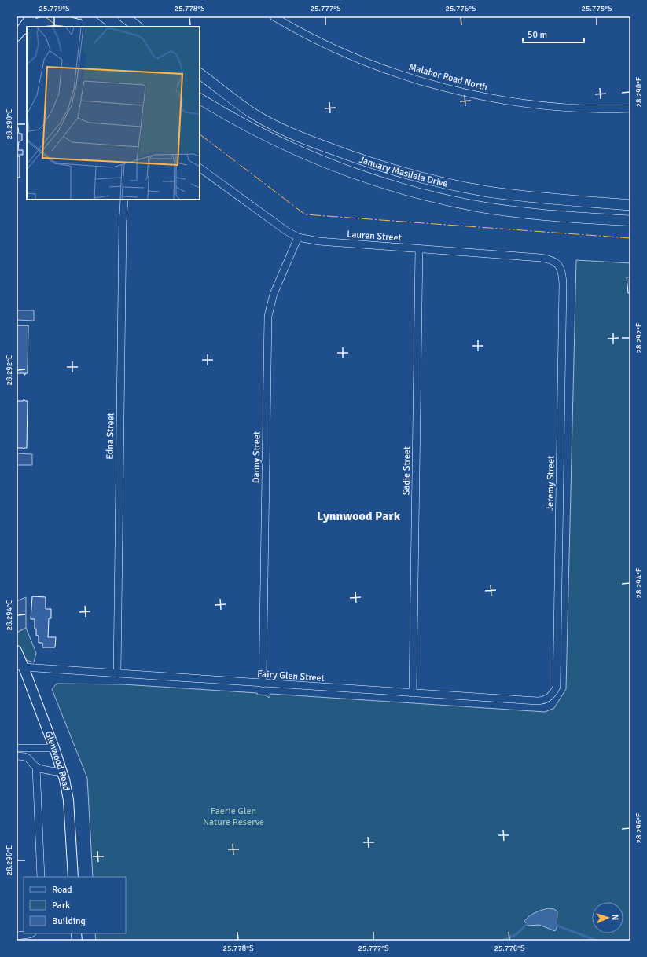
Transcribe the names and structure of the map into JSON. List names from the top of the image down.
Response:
{
  "streets": {
    "main road": ["January Masilela Drive"],
    "street": [
      "Malabor Road North",
      "Lauren Street",
      "Edna Street",
      "Danny Street",
      "Sadie Street",
      "Jeremy Street",
      "Fairy Glen Street",
      "Glenwood Road"
    ]
  },
  "crossings": [
    ["Lauren Street", "Danny Street"],
    ["Lauren Street", "Sadie Street"],
    ["Lauren Street", "Jeremy Street"],
    ["Edna Street", "Fairy Glen Street"],
    ["Danny Street", "Fairy Glen Street"],
    ["Sadie Street", "Fairy Glen Street"],
    ["Jeremy Street", "Fairy Glen Street"],
    ["Fairy Glen Street", "Glenwood Road"]
  ],
  "districts": ["Lynnwood Park"],
  "parks": ["Faerie Glen Nature Reserve"],
  "legend": ["Road", "Park", "Building"],
  "scale_bar": "50 m",
  "north": "right",
  "coordinates": [
    "25.779°S",
    "25.778°S",
    "25.777°S",
    "25.776°S",
    "25.775°S",
    "28.290°E",
    "28.292°E",
    "28.294°E",
    "28.296°E"
  ]
}
